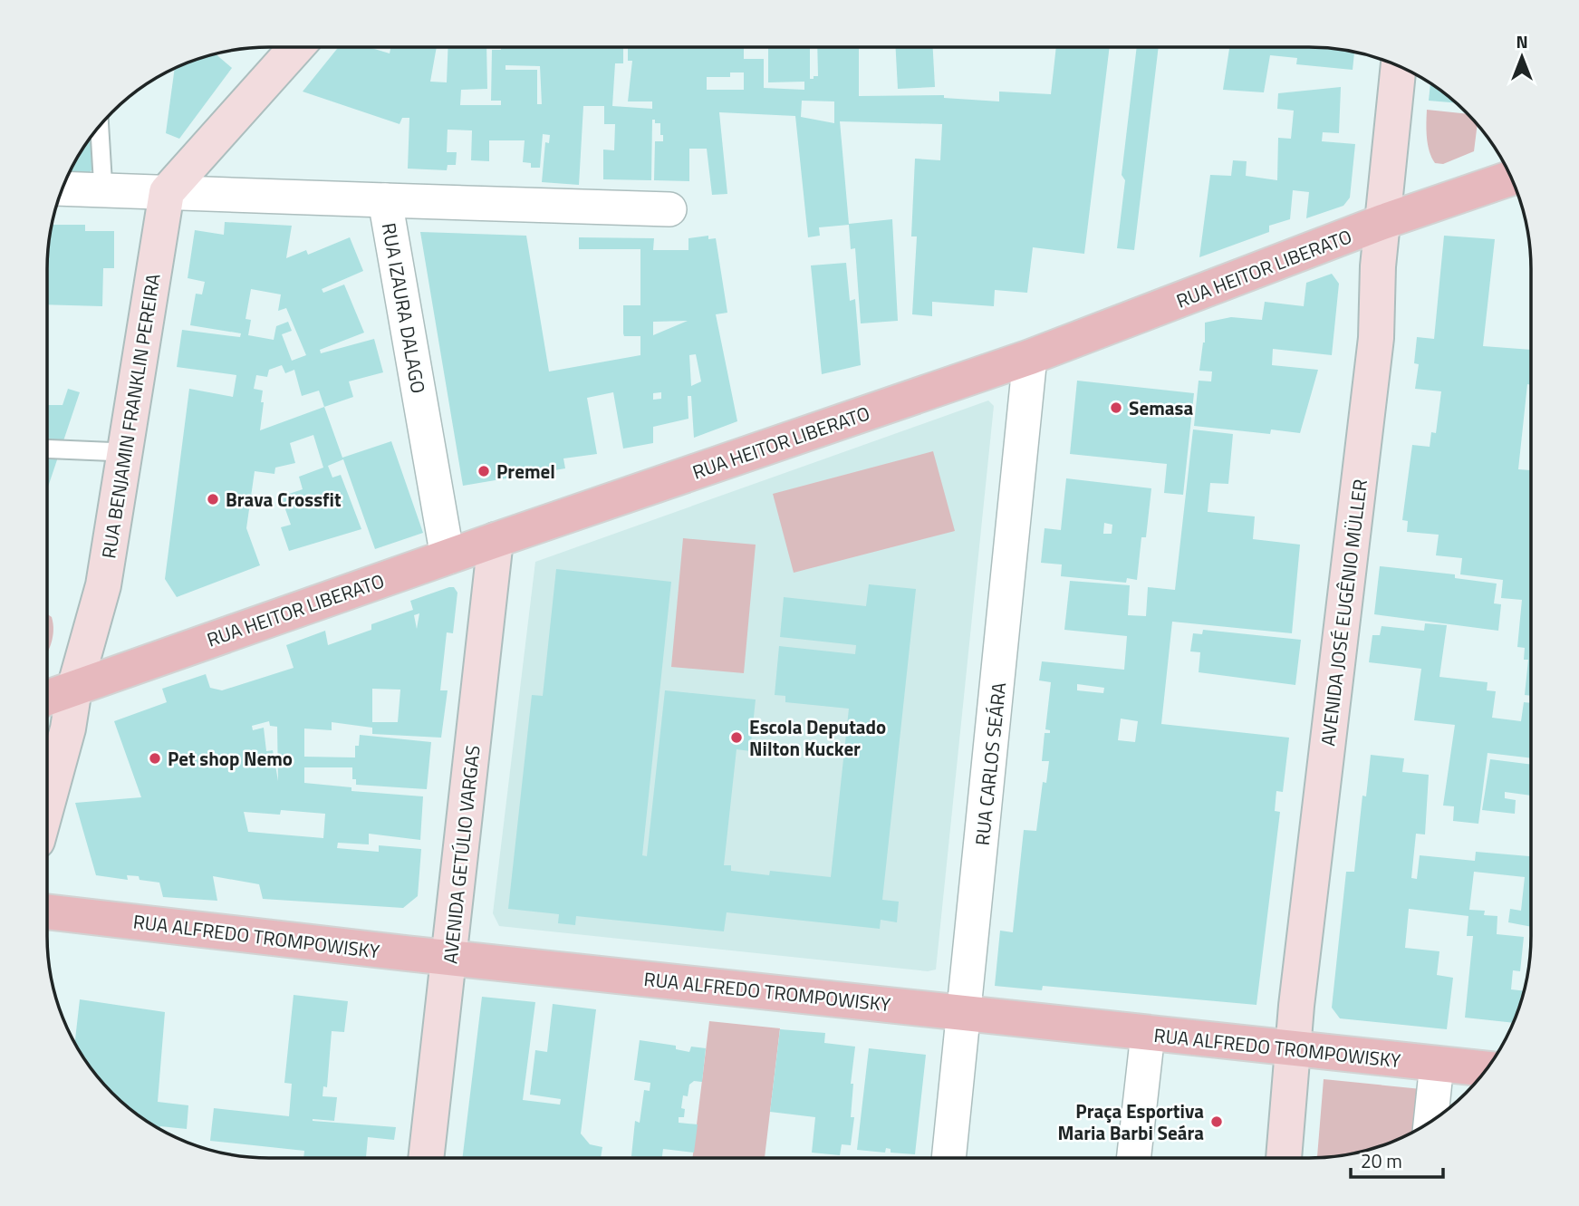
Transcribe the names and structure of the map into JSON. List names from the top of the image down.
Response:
{
  "streets": {
    "main road": [
      "RUA HEITOR LIBERATO",
      "RUA BENJAMIN FRANKLIN PEREIRA",
      "AVENIDA JOSÉ EUGÊNIO MÜLLER",
      "AVENIDA GETÚLIO VARGAS",
      "RUA ALFREDO TROMPOWISKY"
    ],
    "street": ["RUA IZAURA DALAGO", "RUA CARLOS SEÁRA"]
  },
  "crossings": [
    ["RUA HEITOR LIBERATO", "RUA IZAURA DALAGO"],
    ["RUA HEITOR LIBERATO", "RUA BENJAMIN FRANKLIN PEREIRA"],
    ["RUA HEITOR LIBERATO", "AVENIDA JOSÉ EUGÊNIO MÜLLER"],
    ["RUA HEITOR LIBERATO", "RUA CARLOS SEÁRA"],
    ["RUA HEITOR LIBERATO", "AVENIDA GETÚLIO VARGAS"],
    ["RUA IZAURA DALAGO", "RUA BENJAMIN FRANKLIN PEREIRA"],
    ["AVENIDA JOSÉ EUGÊNIO MÜLLER", "RUA ALFREDO TROMPOWISKY"],
    ["RUA CARLOS SEÁRA", "RUA ALFREDO TROMPOWISKY"],
    ["AVENIDA GETÚLIO VARGAS", "RUA ALFREDO TROMPOWISKY"]
  ],
  "places": [
    "Semasa",
    "Premel",
    "Brava Crossfit",
    "Escola Deputado Nilton Kucker",
    "Pet shop Nemo",
    "Praça Esportiva Maria Barbi Seára"
  ],
  "scale_bar": "20 m",
  "north": "top"
}
